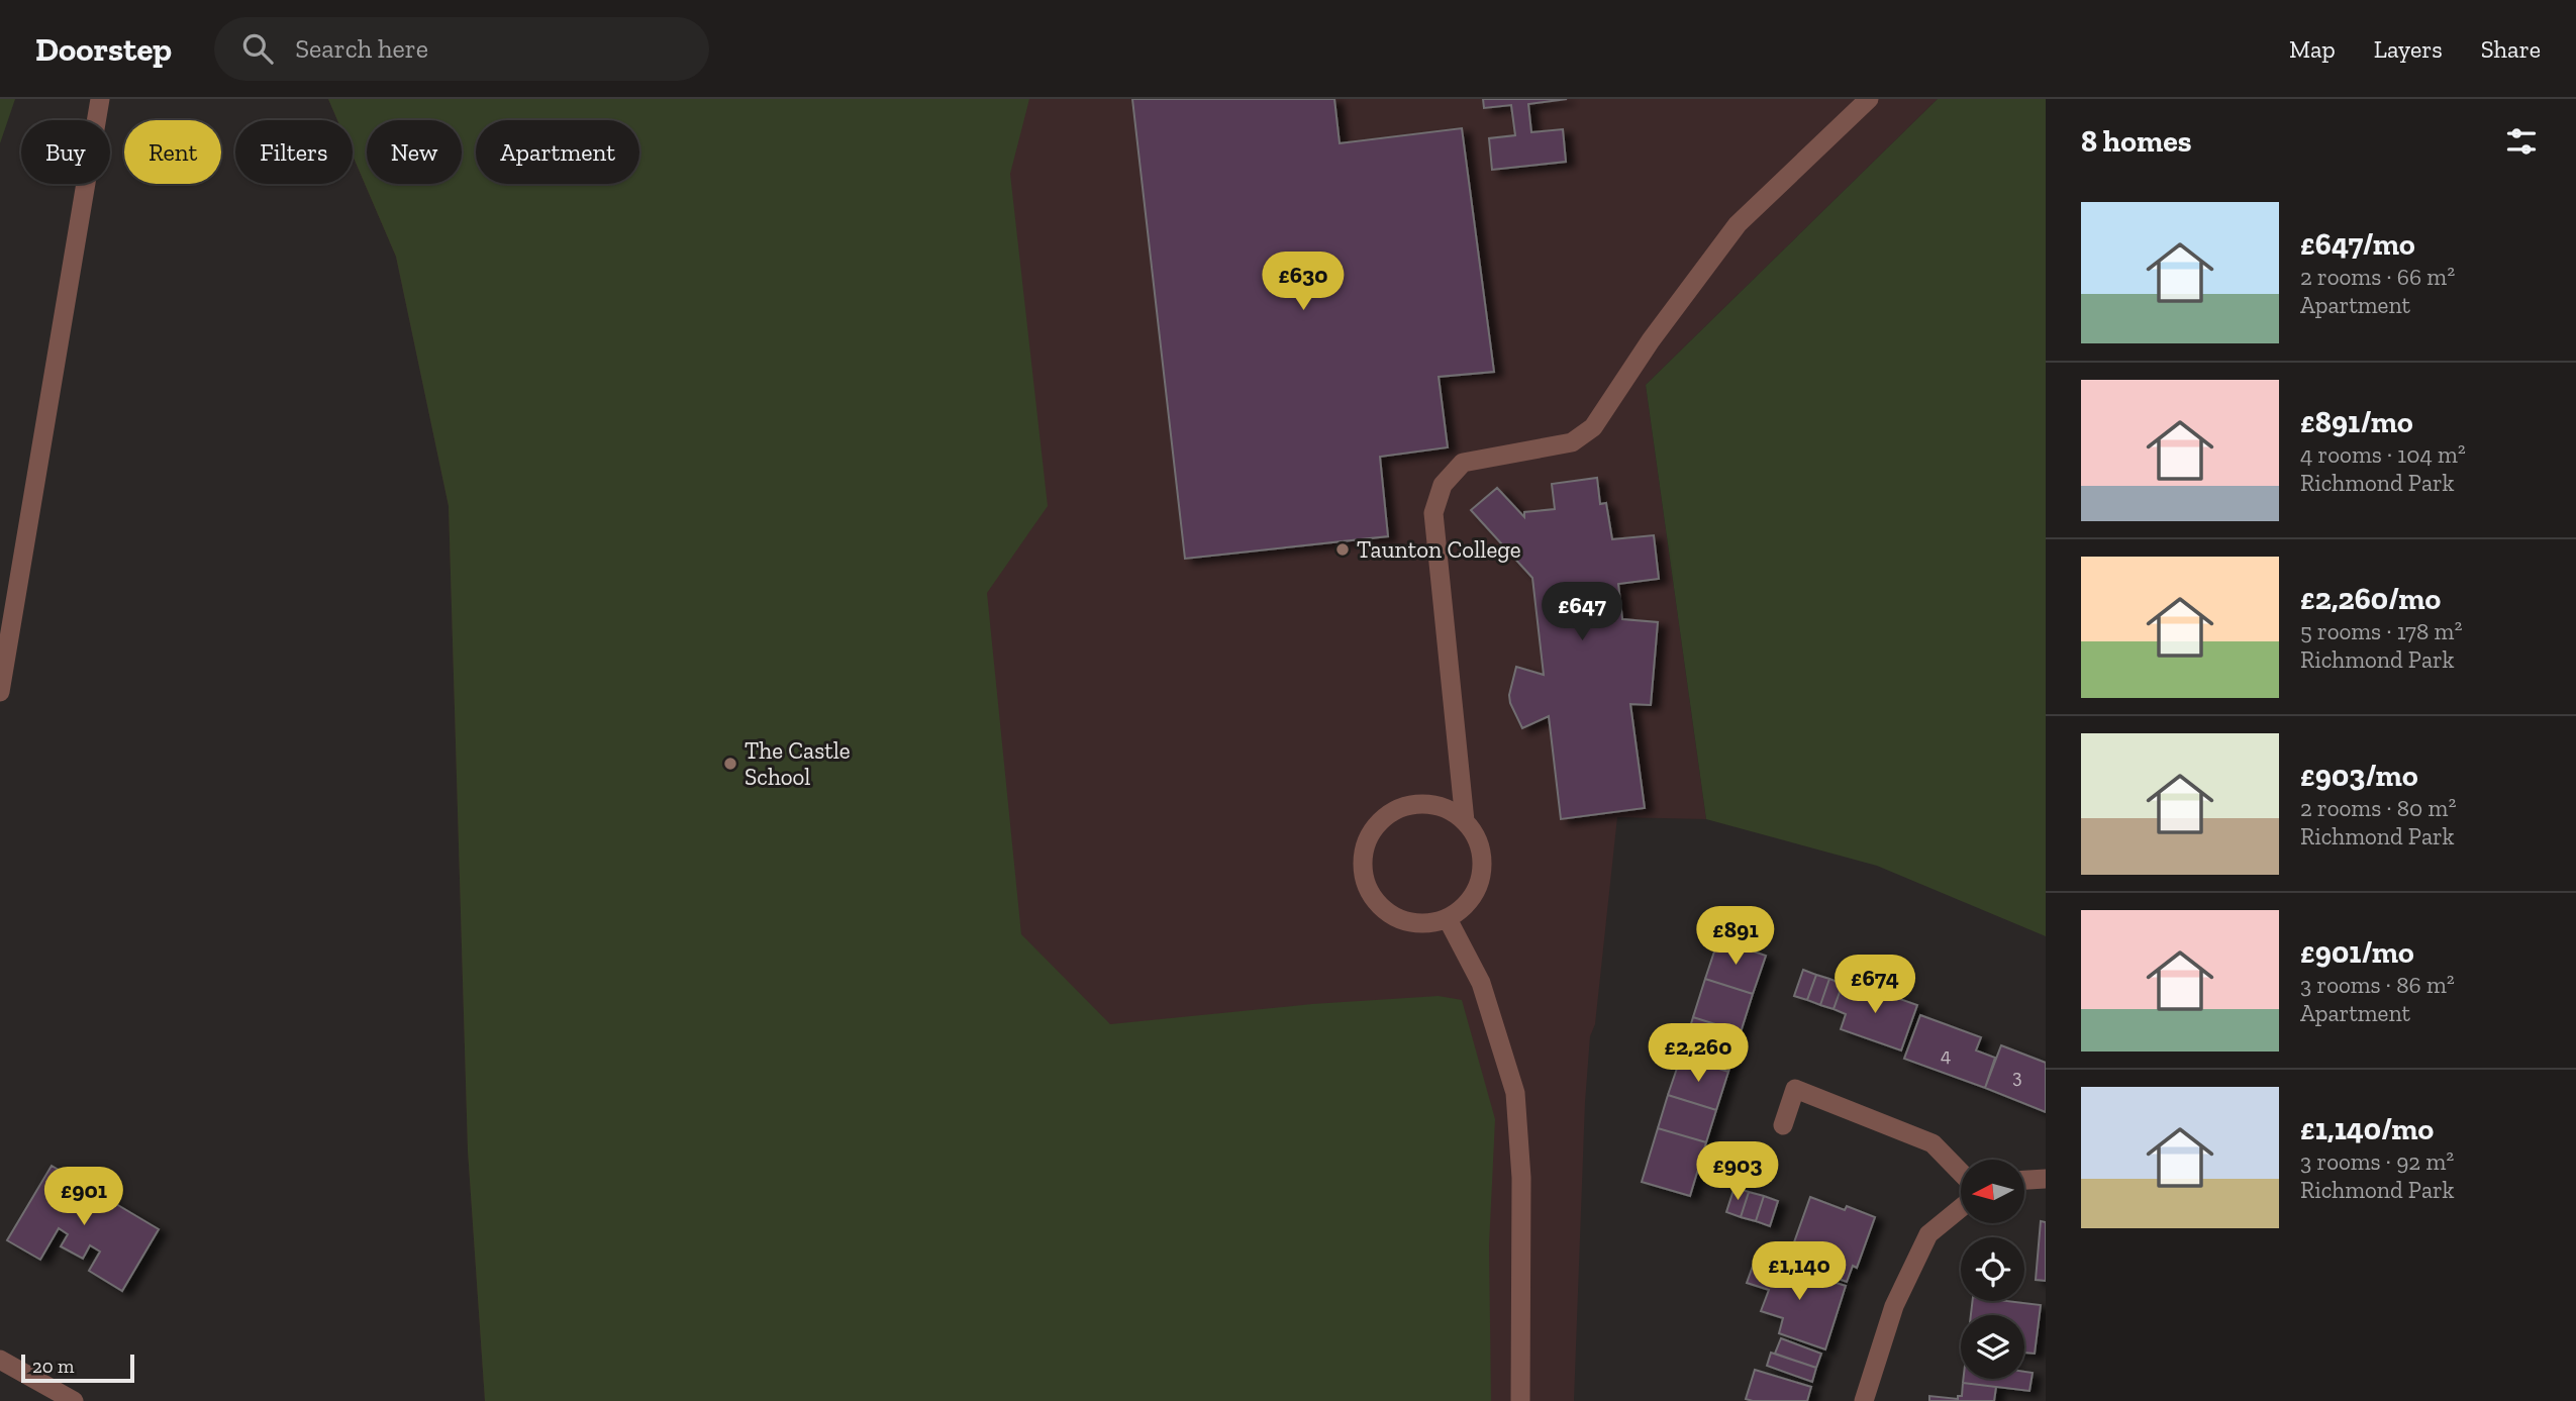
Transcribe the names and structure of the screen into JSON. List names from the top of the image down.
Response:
{
  "places": ["Taunton College", "The Castle School"],
  "house_numbers": ["4", "3"],
  "scale_bar": "20 m",
  "north": "left",
  "page": {
    "header": "Doorstep",
    "search": "Search here",
    "nav": ["Map", "Layers", "Share"],
    "heading": "8 homes",
    "chip": [
      "Buy",
      "Rent",
      "Filters",
      "New",
      "Apartment"
    ],
    "list": [
      {
        "name": "£647/mo",
        "note": "2 rooms · 66 m² · Apartment"
      },
      {
        "name": "£891/mo",
        "note": "4 rooms · 104 m² · Richmond Park"
      },
      {
        "name": "£2,260/mo",
        "note": "5 rooms · 178 m² · Richmond Park"
      },
      {
        "name": "£903/mo",
        "note": "2 rooms · 80 m² · Richmond Park"
      },
      {
        "name": "£901/mo",
        "note": "3 rooms · 86 m² · Apartment"
      },
      {
        "name": "£1,140/mo",
        "note": "3 rooms · 92 m² · Richmond Park"
      }
    ],
    "price": [
      "£630",
      "£647",
      "£891",
      "£674",
      "£2,260",
      "£903",
      "£901",
      "£1,140"
    ],
    "scale": "20 m"
  }
}
